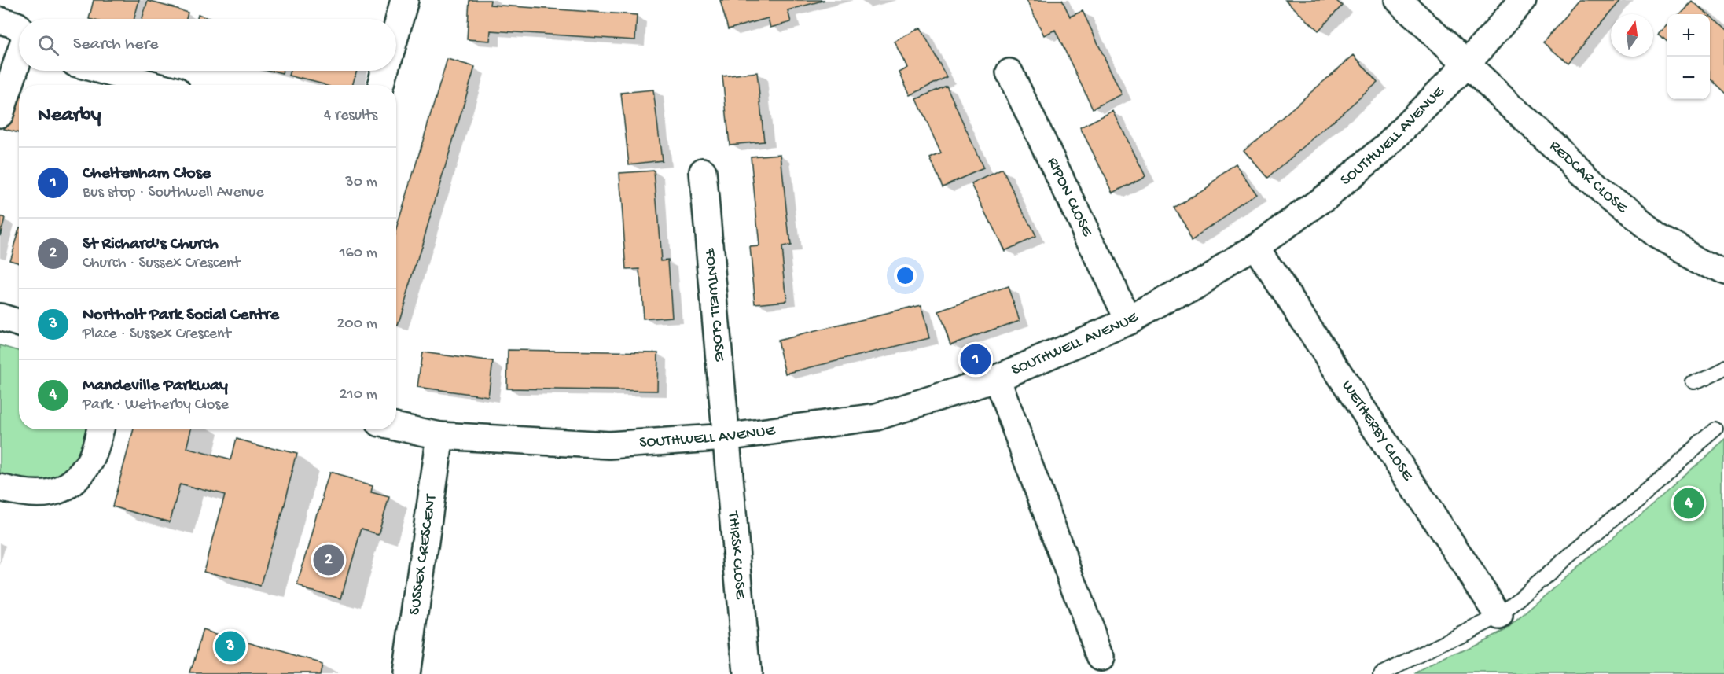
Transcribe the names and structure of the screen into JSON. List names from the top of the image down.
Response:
{
  "streets": {
    "street": [
      "SOUTHWELL AVENUE",
      "REDCAR CLOSE",
      "RIPON CLOSE",
      "FONTWELL CLOSE",
      "WETHERBY CLOSE",
      "SUSSEX CRESCENT",
      "THIRSK CLOSE"
    ]
  },
  "crossings": [
    ["SOUTHWELL AVENUE", "REDCAR CLOSE"],
    ["SOUTHWELL AVENUE", "RIPON CLOSE"],
    ["SOUTHWELL AVENUE", "FONTWELL CLOSE"],
    ["SOUTHWELL AVENUE", "WETHERBY CLOSE"],
    ["SOUTHWELL AVENUE", "SUSSEX CRESCENT"],
    ["SOUTHWELL AVENUE", "THIRSK CLOSE"],
    ["FONTWELL CLOSE", "THIRSK CLOSE"]
  ],
  "north": "top",
  "page": {
    "map_buttons": ["+", "−"],
    "search": "Search here",
    "heading": ["Nearby", "4 results"],
    "list": [
      {
        "mark": "1",
        "name": "Cheltenham Close",
        "note": "Bus stop · Southwell Avenue",
        "value": "30 m"
      },
      {
        "mark": "2",
        "name": "St Richard's Church",
        "note": "Church · Sussex Crescent",
        "value": "160 m"
      },
      {
        "mark": "3",
        "name": "Northolt Park Social Centre",
        "note": "Place · Sussex Crescent",
        "value": "200 m"
      },
      {
        "mark": "4",
        "name": "Mandeville Parkway",
        "note": "Park · Wetherby Close",
        "value": "210 m"
      }
    ],
    "pins": [
      "1",
      "4",
      "2",
      "3"
    ]
  }
}
